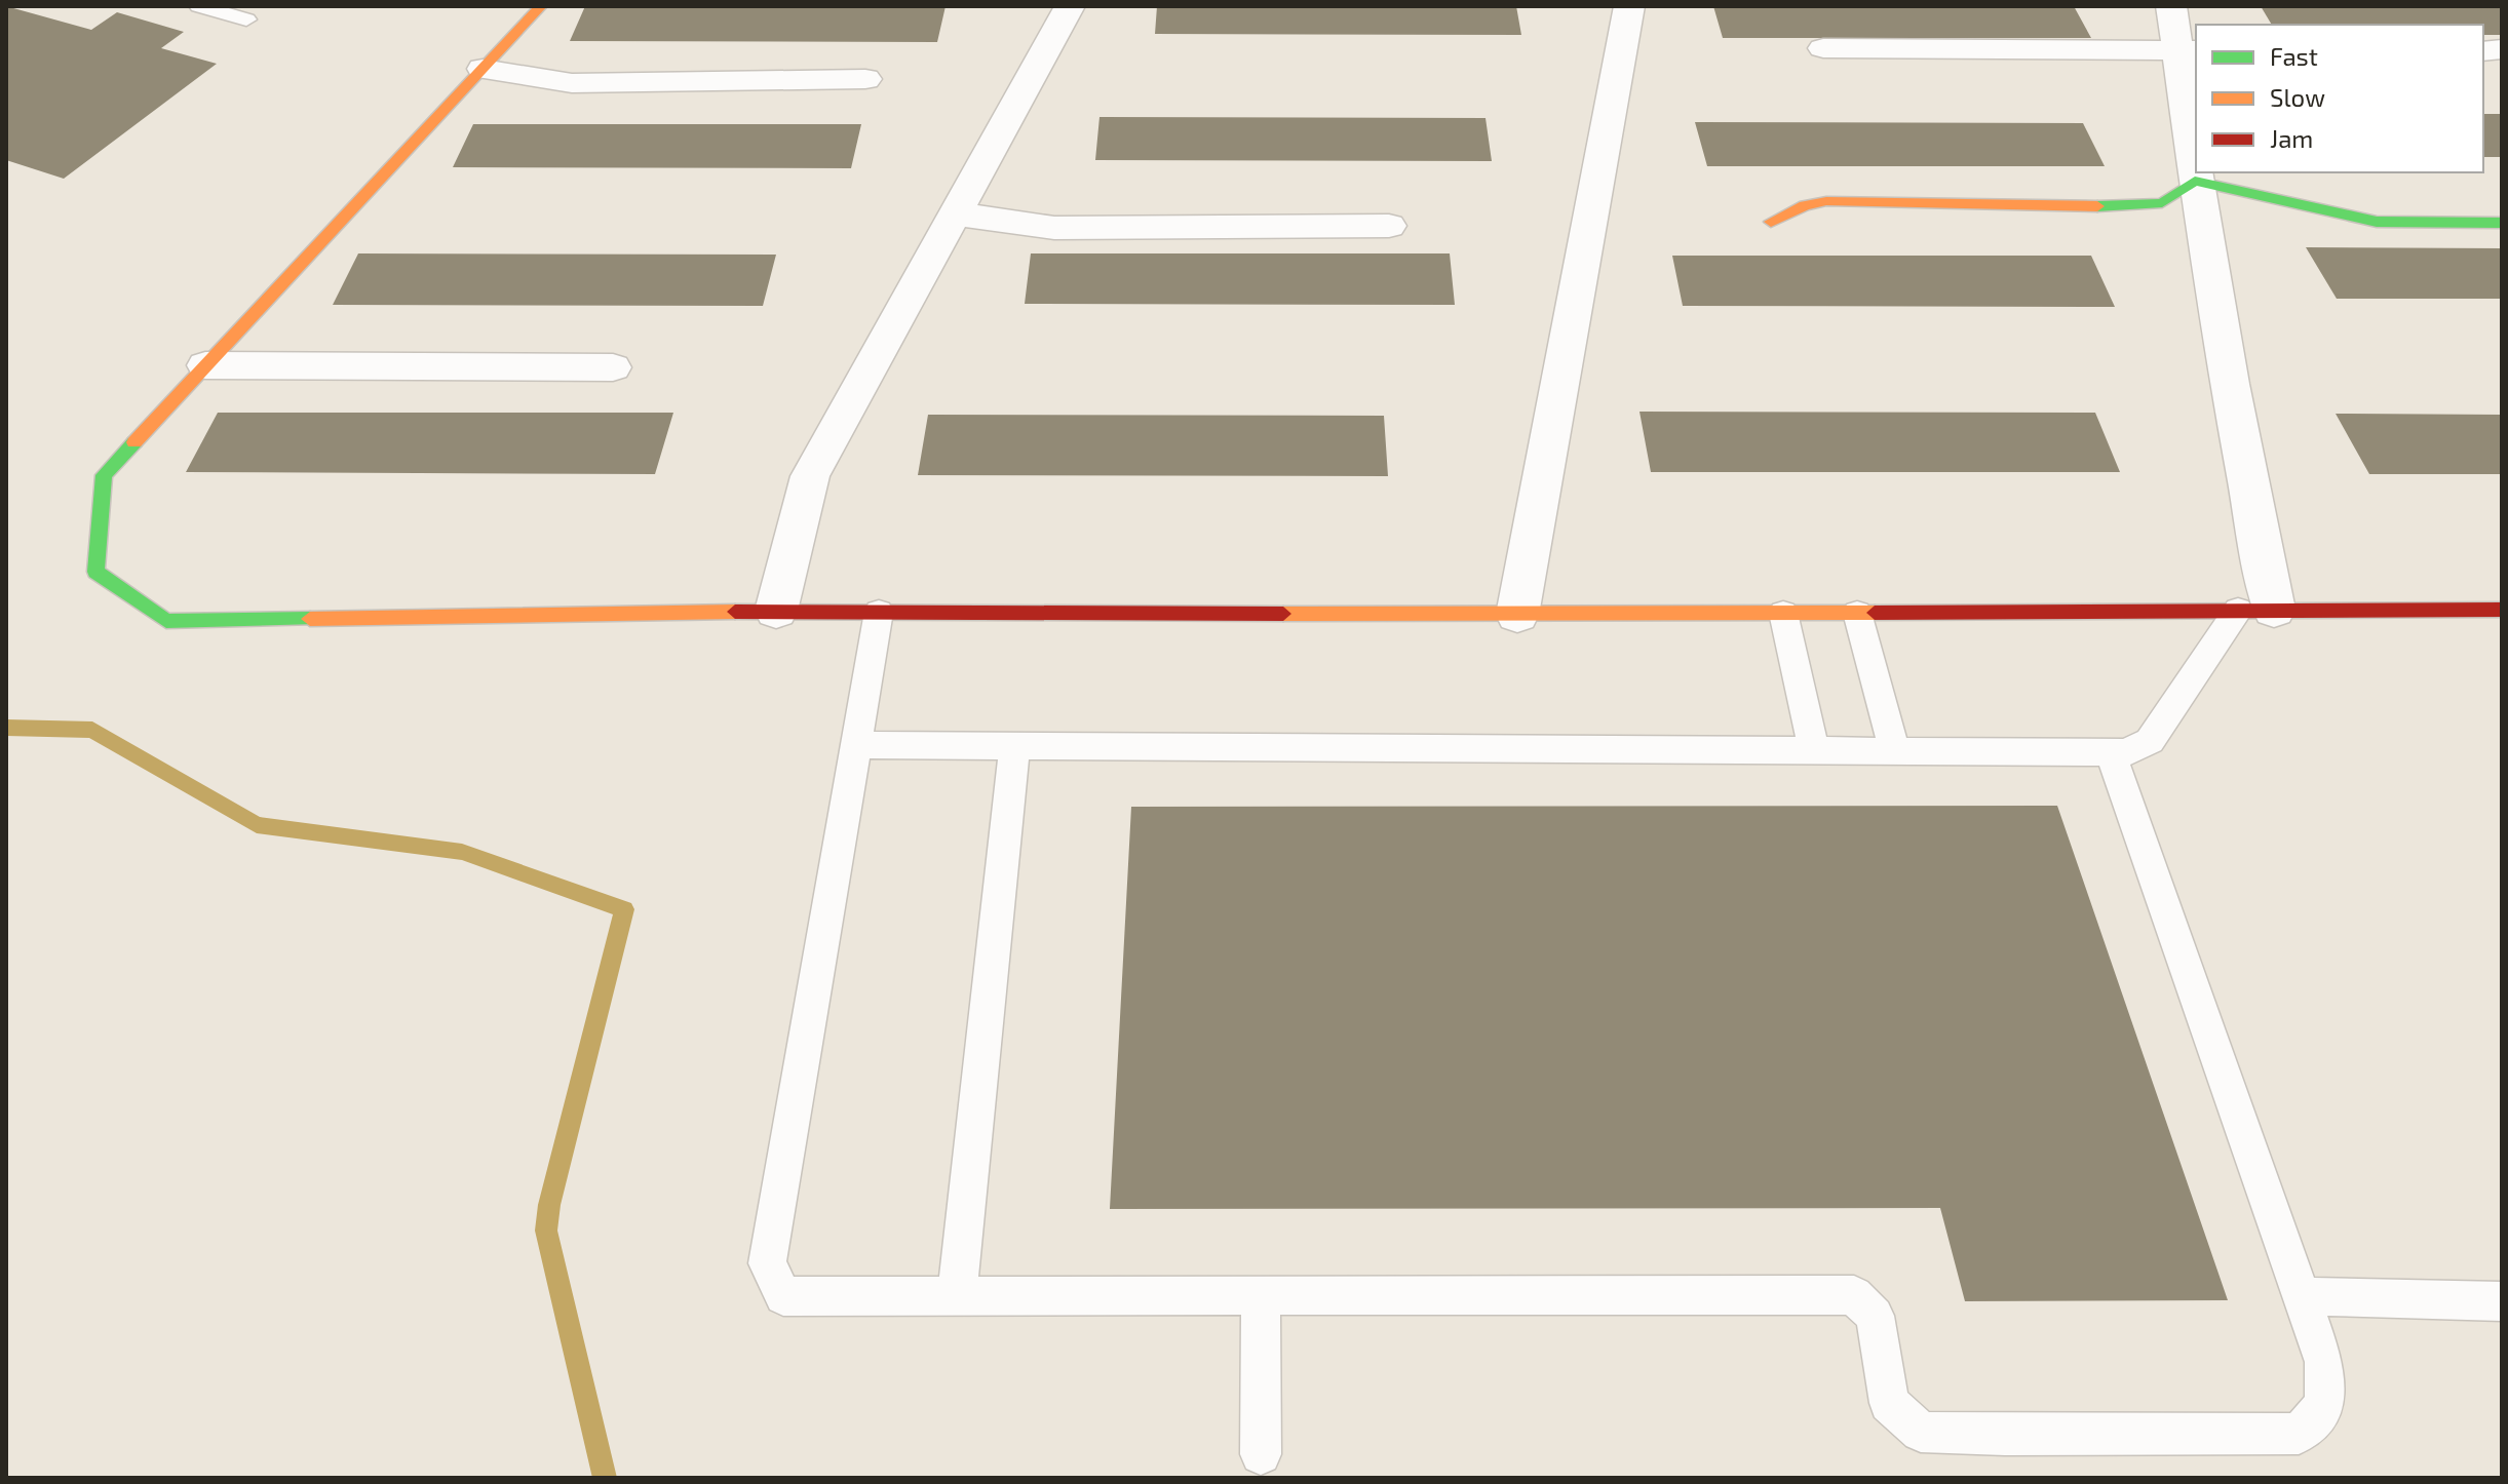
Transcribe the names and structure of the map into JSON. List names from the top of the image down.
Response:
{
  "legend": ["Fast", "Slow", "Jam"]
}
